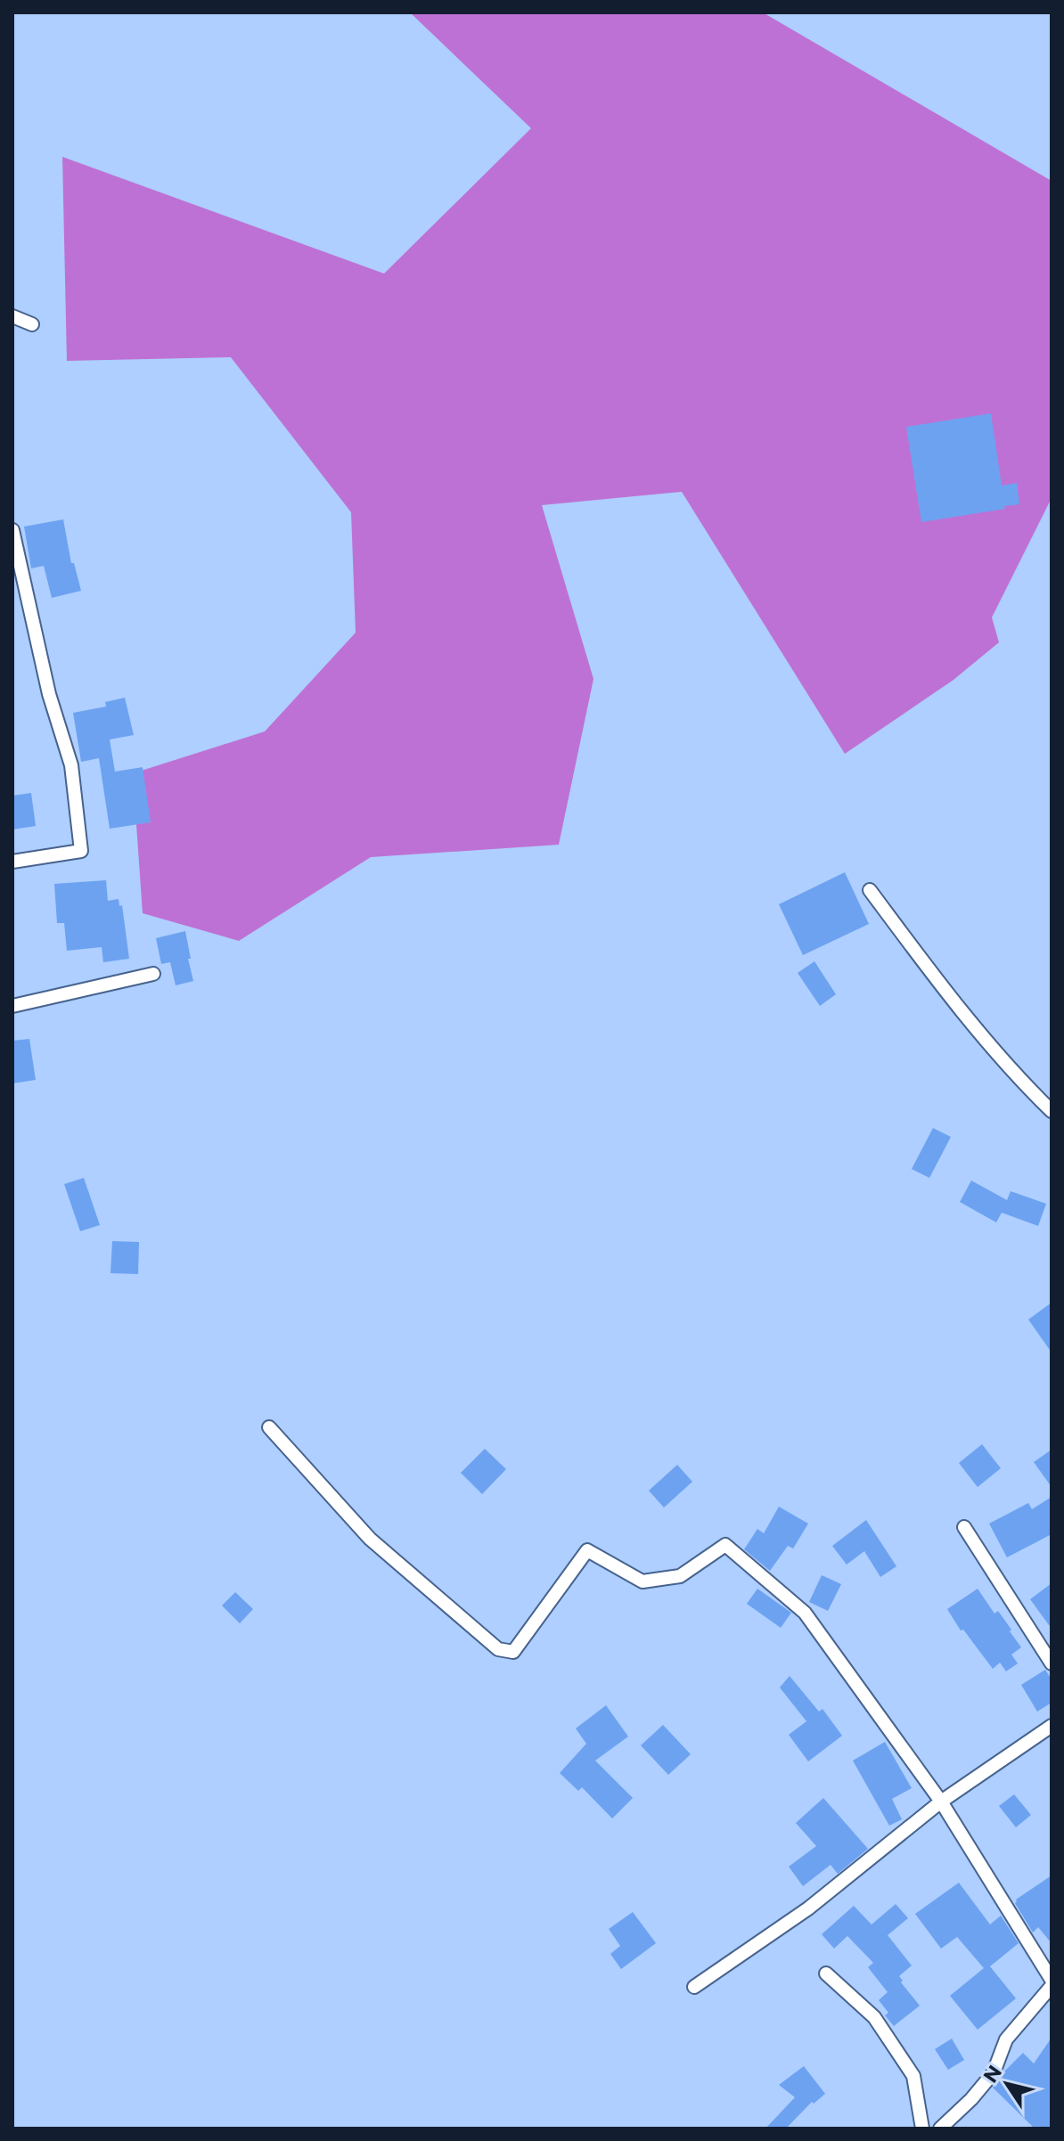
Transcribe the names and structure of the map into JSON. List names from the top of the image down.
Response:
{
  "north": "top left"
}
